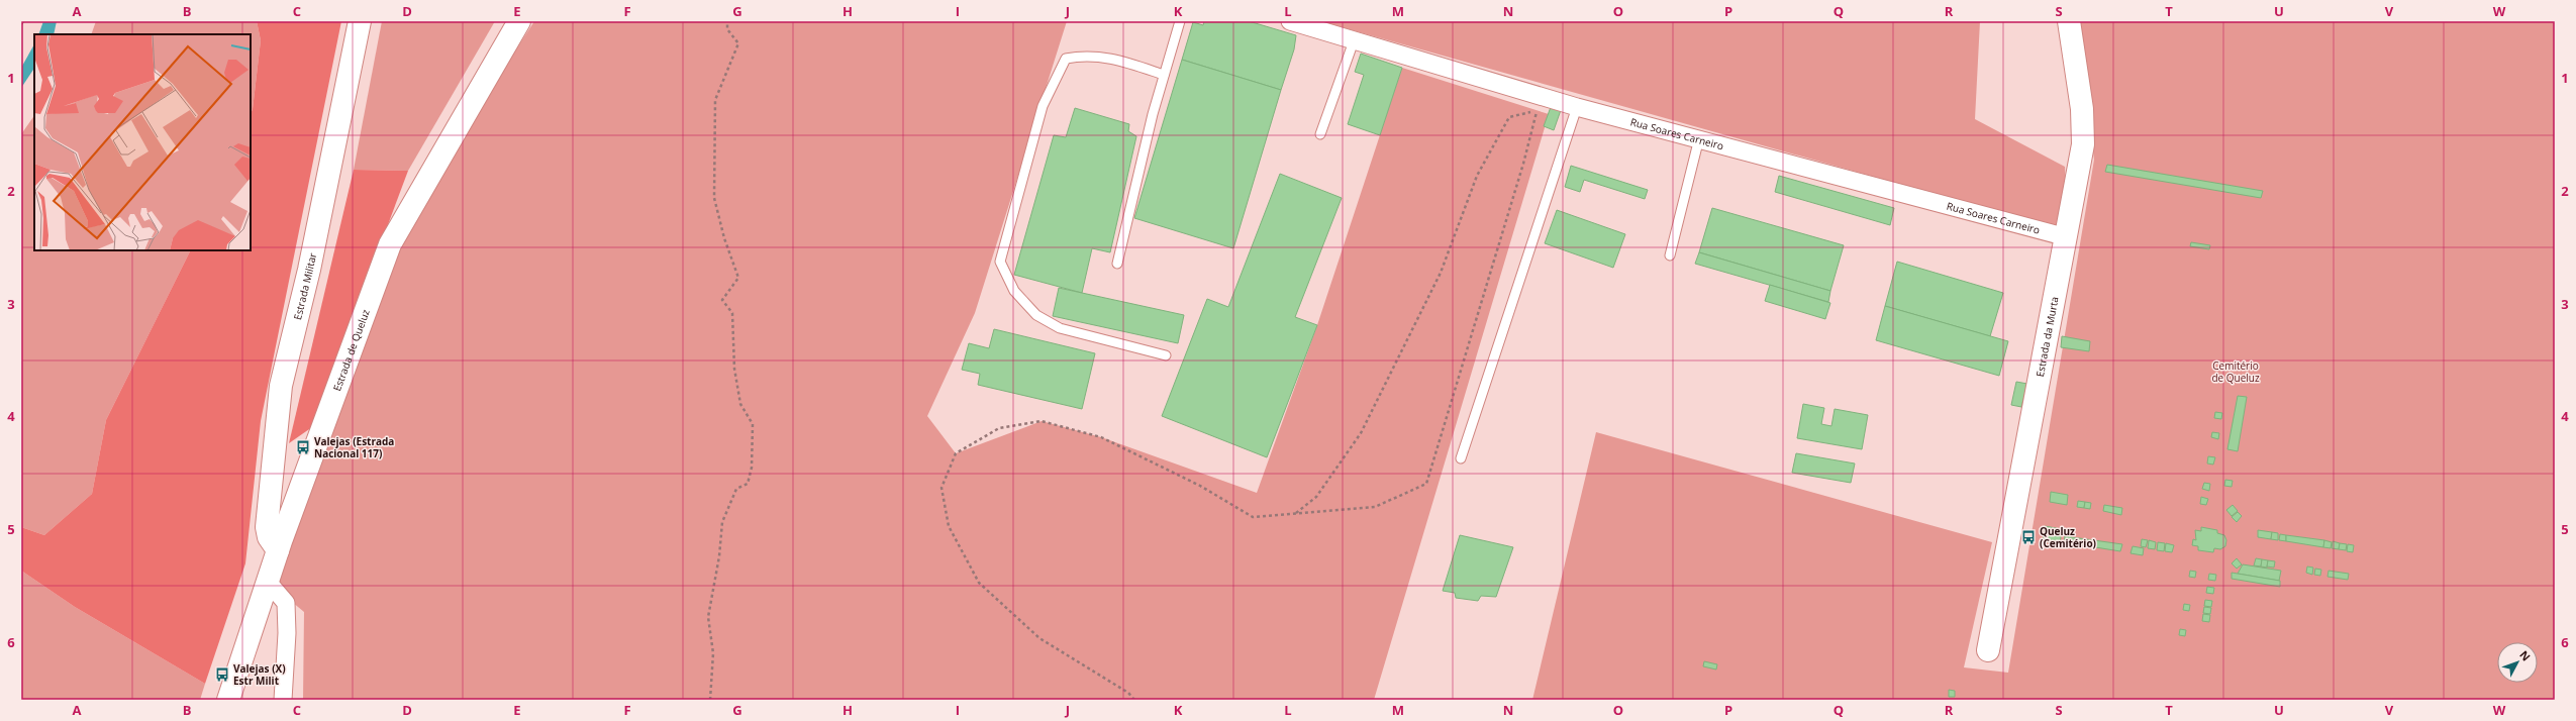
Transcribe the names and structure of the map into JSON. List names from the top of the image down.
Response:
{
  "streets": {
    "street": [
      "Rua Soares Carneiro",
      "Estrada Militar",
      "Estrada da Murta",
      "Estrada de Queluz"
    ]
  },
  "crossings": [
    ["Rua Soares Carneiro", "Estrada da Murta"],
    ["Estrada Militar", "Estrada de Queluz"]
  ],
  "parks": ["Cemitério de Queluz"],
  "places": {
    "bus stop": ["Valejas (Estrada Nacional 117)", "Queluz (Cemitério)", "Valejas (X) Estr Milit"]
  },
  "north": "top right",
  "grid": {
    "columns": [
      "A",
      "B",
      "C",
      "D",
      "E",
      "F",
      "G",
      "H",
      "I",
      "J",
      "K",
      "L",
      "M",
      "N",
      "O",
      "P",
      "Q",
      "R",
      "S",
      "T",
      "U",
      "V",
      "W"
    ],
    "rows": [
      "1",
      "2",
      "3",
      "4",
      "5",
      "6"
    ]
  }
}
